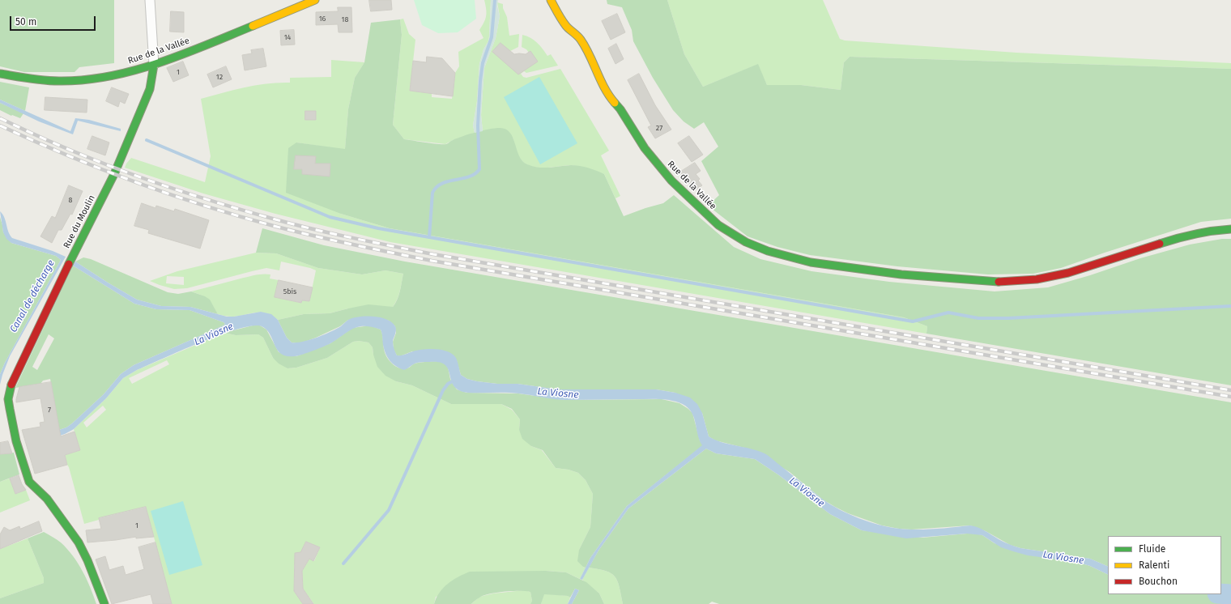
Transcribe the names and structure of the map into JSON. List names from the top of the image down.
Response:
{
  "streets": {
    "main road": ["Rue de la Vallée", "Rue du Moulin"]
  },
  "crossings": [
    ["Rue de la Vallée", "Rue du Moulin"]
  ],
  "water": ["Canal de décharge", "La Viosne"],
  "house_numbers": [
    "16",
    "18",
    "14",
    "1",
    "12",
    "27",
    "8",
    "5bis",
    "7",
    "1"
  ],
  "legend": ["Fluide", "Ralenti", "Bouchon"],
  "scale_bar": "50 m"
}
